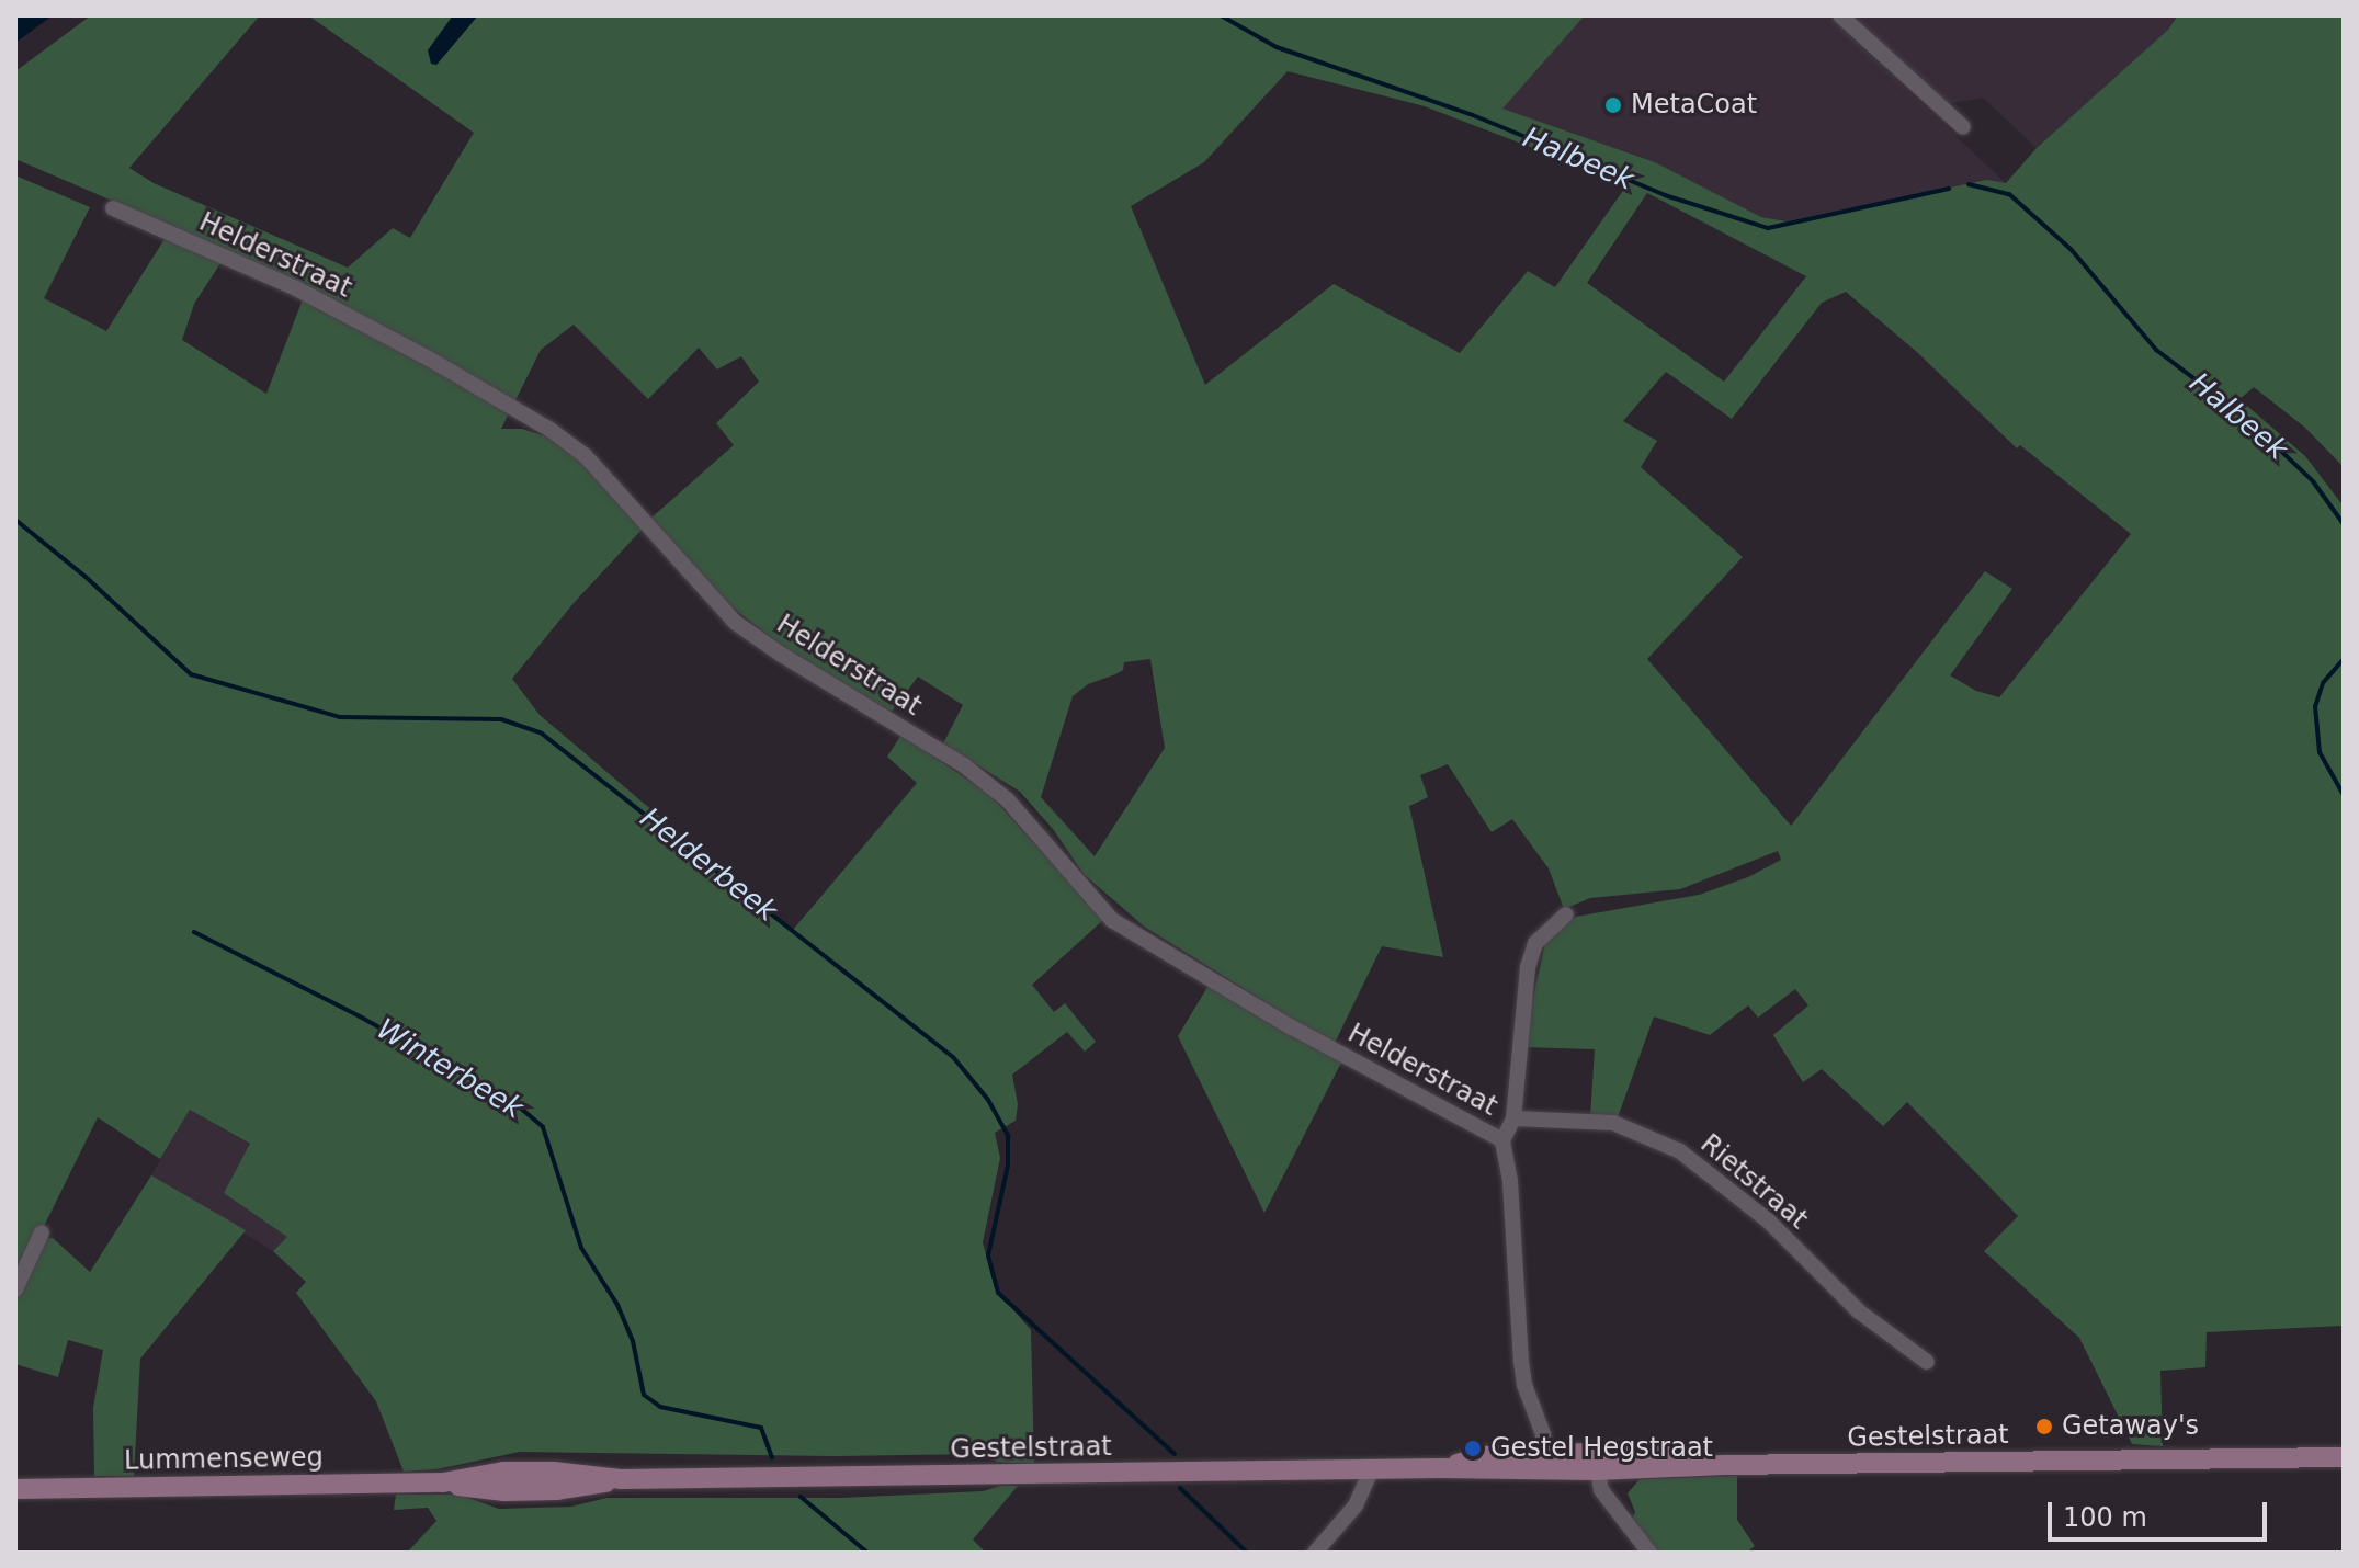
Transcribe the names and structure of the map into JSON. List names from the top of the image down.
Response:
{
  "streets": {
    "main road": ["Gestelstraat", "Lummenseweg"],
    "street": ["Helderstraat", "Rietstraat"]
  },
  "crossings": [
    ["Helderstraat", "Rietstraat"],
    ["Helderstraat", "Gestelstraat"],
    ["Gestelstraat", "Lummenseweg"]
  ],
  "water": ["Halbeek", "Helderbeek", "Winterbeek"],
  "places": ["MetaCoat", "Getaway's", "Gestel Hegstraat"],
  "scale_bar": "100 m"
}
